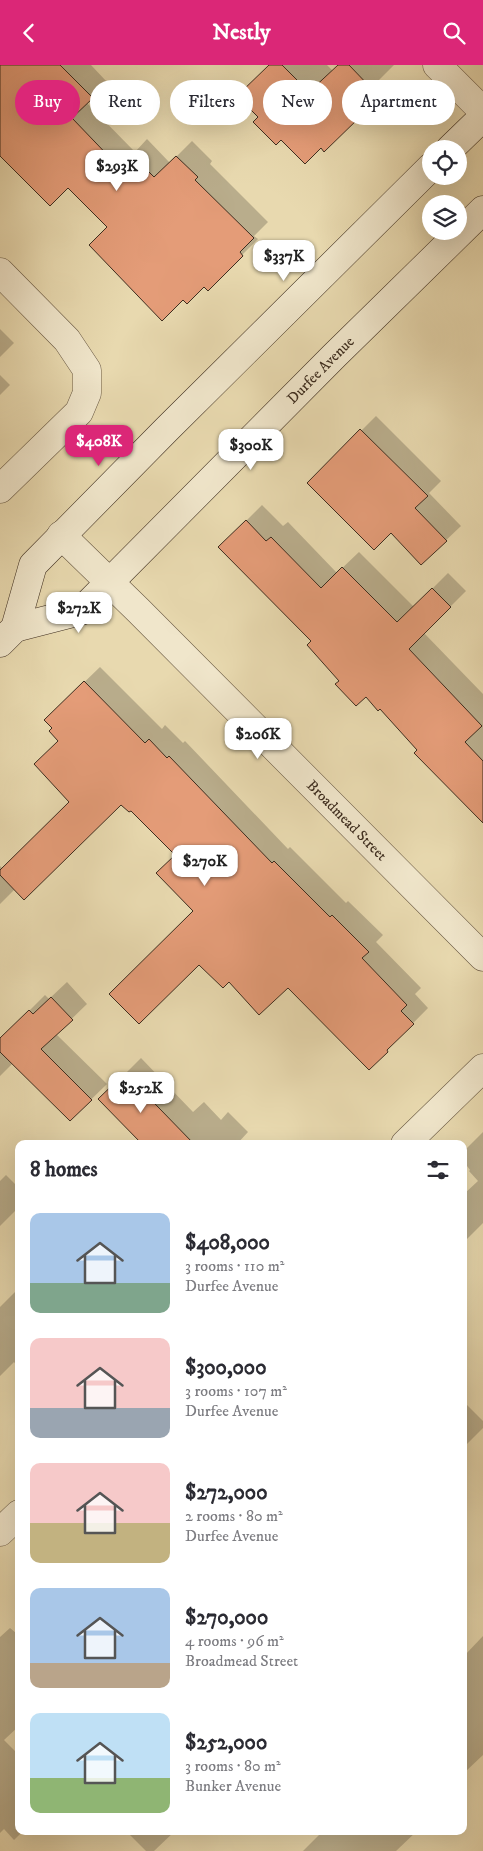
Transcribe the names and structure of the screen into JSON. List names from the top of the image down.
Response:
{
  "streets": {
    "main road": ["Durfee Avenue", "Broadmead Street"]
  },
  "crossings": [
    ["Durfee Avenue", "Broadmead Street"]
  ],
  "page": {
    "header": "Nestly",
    "chip": [
      "Buy",
      "Rent",
      "Filters",
      "New",
      "Apartment"
    ],
    "price": [
      "$293K",
      "$337K",
      "$408K",
      "$300K",
      "$272K",
      "$206K",
      "$270K",
      "$252K"
    ],
    "heading": "8 homes",
    "list": [
      {
        "name": "$408,000",
        "note": "3 rooms · 110 m² · Durfee Avenue"
      },
      {
        "name": "$300,000",
        "note": "3 rooms · 107 m² · Durfee Avenue"
      },
      {
        "name": "$272,000",
        "note": "2 rooms · 80 m² · Durfee Avenue"
      },
      {
        "name": "$270,000",
        "note": "4 rooms · 96 m² · Broadmead Street"
      },
      {
        "name": "$252,000",
        "note": "3 rooms · 80 m² · Bunker Avenue"
      }
    ]
  }
}
